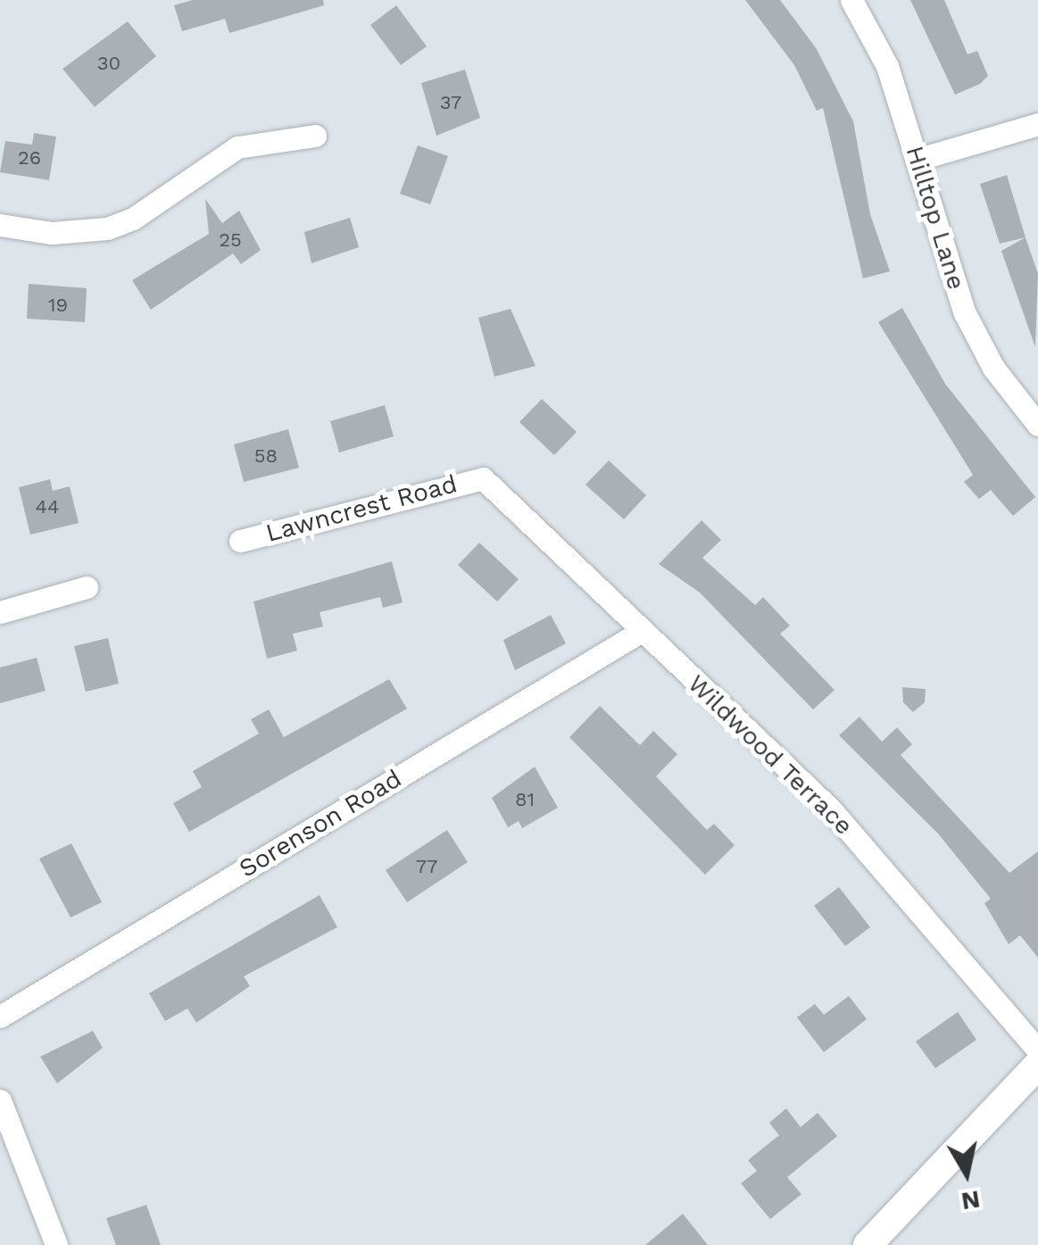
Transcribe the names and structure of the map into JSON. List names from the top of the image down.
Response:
{
  "streets": {
    "street": [
      "Hilltop Lane",
      "Lawncrest Road",
      "Wildwood Terrace",
      "Sorenson Road"
    ]
  },
  "crossings": [
    ["Lawncrest Road", "Wildwood Terrace"],
    ["Wildwood Terrace", "Sorenson Road"]
  ],
  "house_numbers": [
    "30",
    "37",
    "26",
    "25",
    "19",
    "58",
    "44",
    "81",
    "77"
  ],
  "north": "bottom"
}
